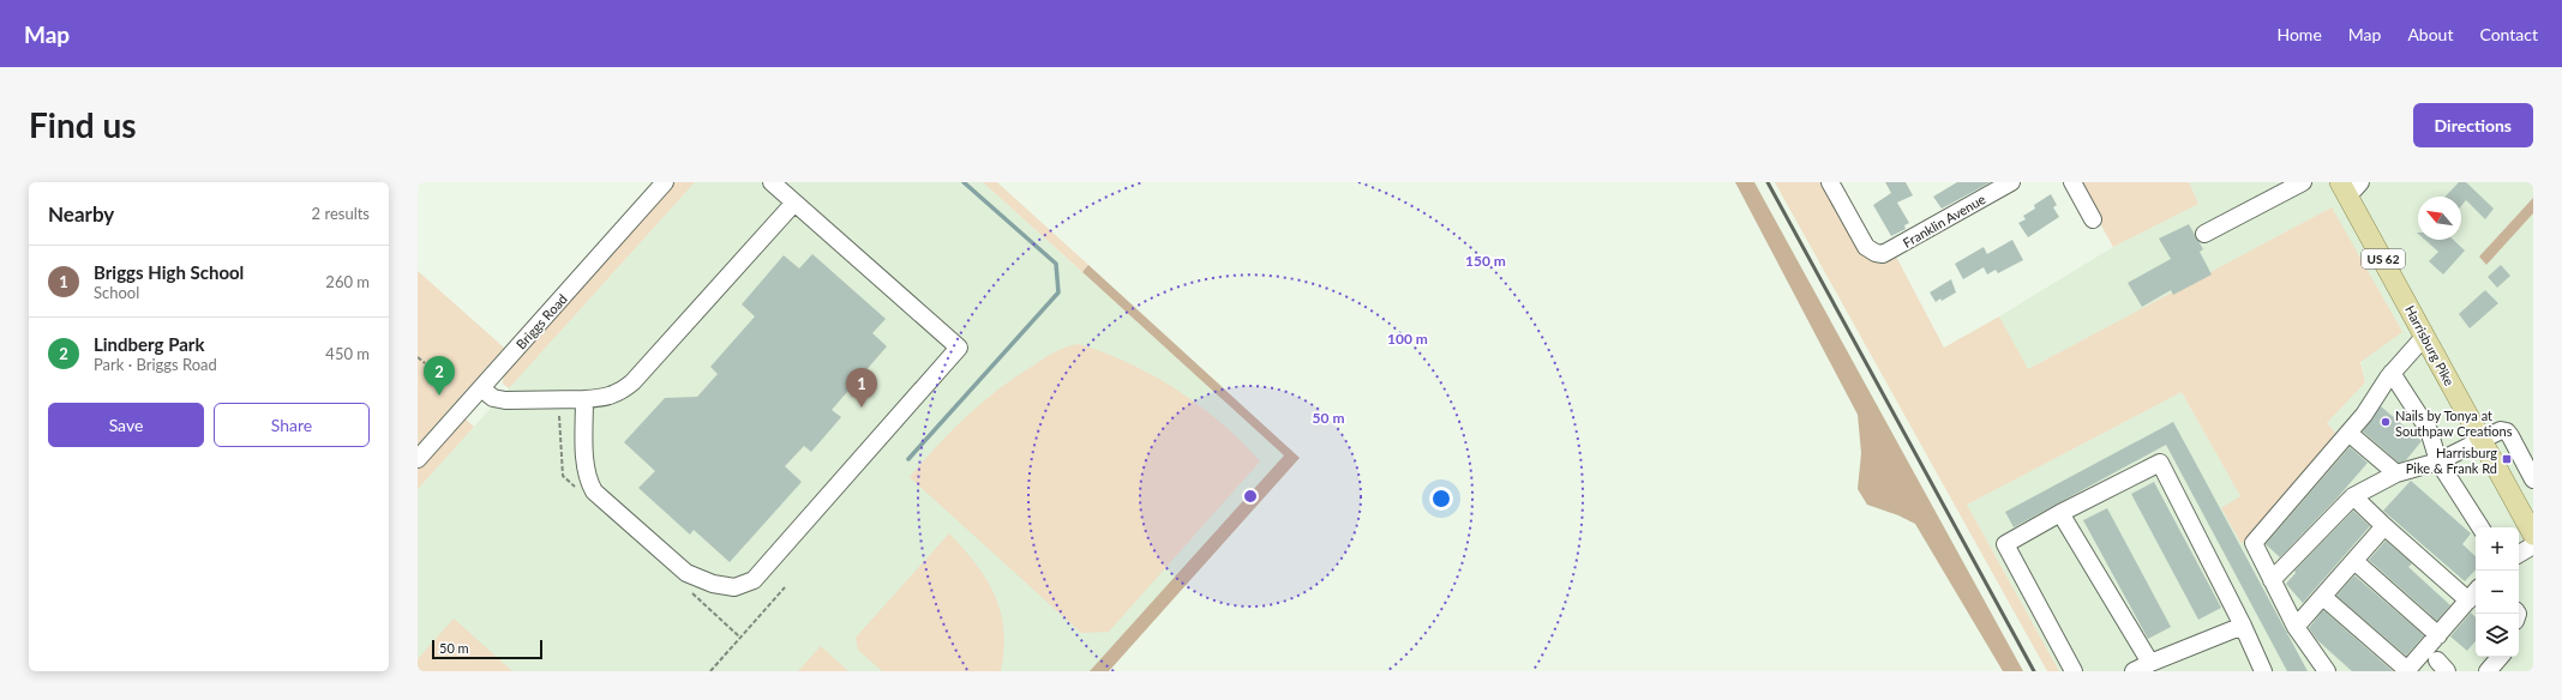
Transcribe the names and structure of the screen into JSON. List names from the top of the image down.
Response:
{
  "streets": {
    "main road": ["US 62", "Harrisburg Pike"],
    "street": ["Franklin Avenue", "Briggs Road"]
  },
  "places": {
    "other": ["Nails by Tonya at Southpaw Creations"],
    "transit": ["Harrisburg Pike & Frank Rd"]
  },
  "scale_bar": "50 m",
  "north": "top left",
  "page": {
    "header": "Map",
    "nav": [
      "Home",
      "Map",
      "About",
      "Contact"
    ],
    "buttons": [
      "Directions",
      ["Save", "Share"]
    ],
    "title": "Find us",
    "heading": ["Nearby", "2 results"],
    "list": [
      {
        "mark": "1",
        "name": "Briggs High School",
        "note": "School",
        "value": "260 m"
      },
      {
        "mark": "2",
        "name": "Lindberg Park",
        "note": "Park · Briggs Road",
        "value": "450 m"
      }
    ],
    "pins": ["2", "1"],
    "map_buttons": ["+", "−"],
    "scale": "50 m"
  },
  "rings": ["150 m", "100 m", "50 m"]
}
